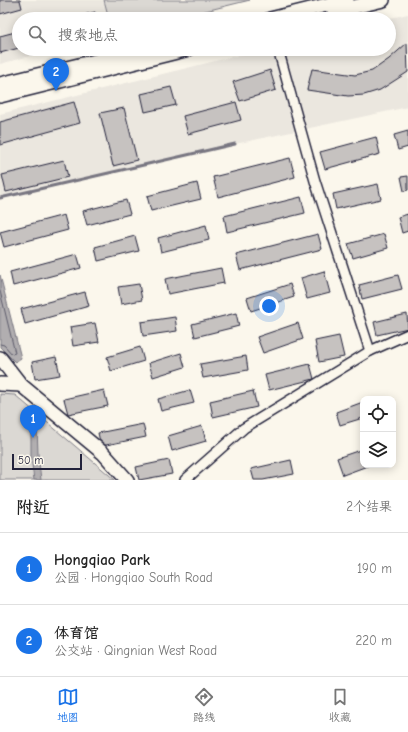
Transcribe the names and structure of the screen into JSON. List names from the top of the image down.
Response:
{
  "scale_bar": "50 m",
  "page": {
    "search": "搜索地点",
    "pins": ["2", "1"],
    "scale": "50 m",
    "heading": ["附近", "2个结果"],
    "list": [
      {
        "mark": "1",
        "name": "Hongqiao Park",
        "note": "公园 · Hongqiao South Road",
        "value": "190 m"
      },
      {
        "mark": "2",
        "name": "体育馆",
        "note": "公交站 · Qingnian West Road",
        "value": "220 m"
      }
    ],
    "nav": ["地图", "路线", "收藏"]
  }
}
